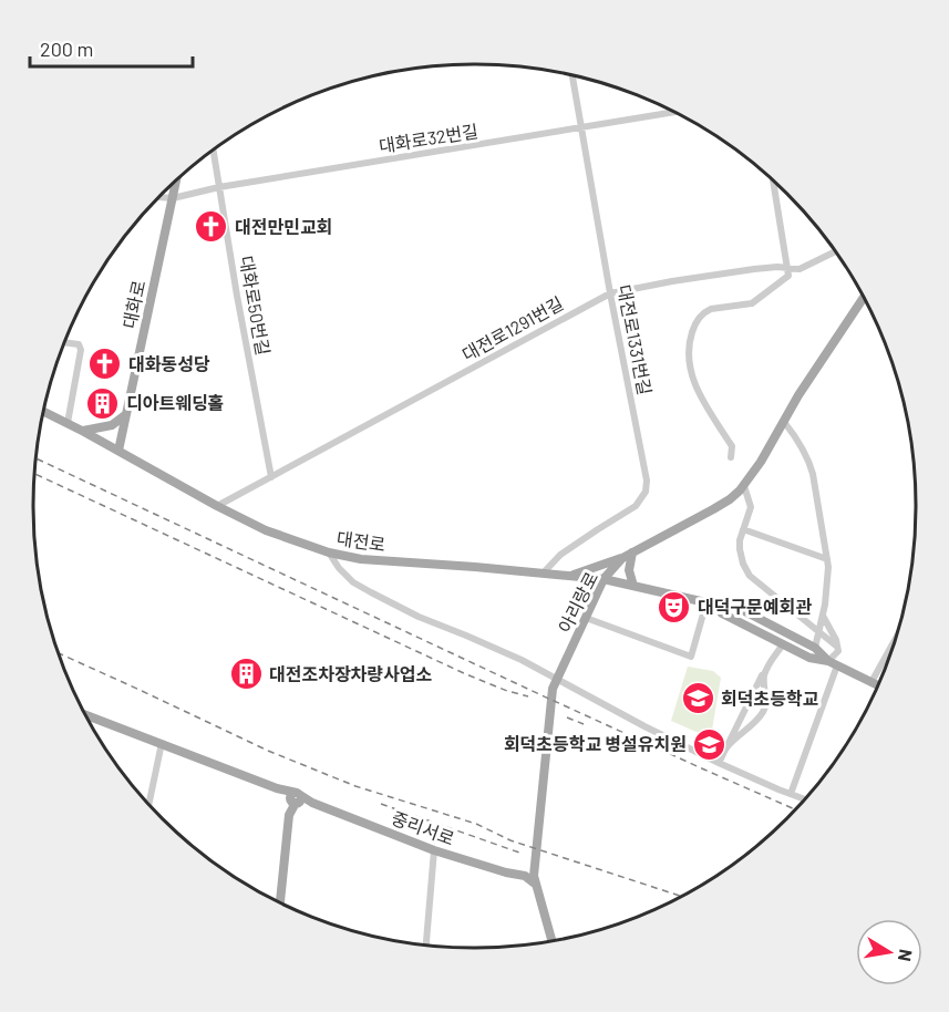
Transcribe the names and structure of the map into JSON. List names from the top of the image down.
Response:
{
  "streets": {
    "main road": [
      "대화로",
      "대전로",
      "아리랑로",
      "중리서로"
    ],
    "street": [
      "대화로32번길",
      "대화로50번길",
      "대전로1291번길",
      "대전로1331번길"
    ]
  },
  "crossings": [
    ["대화로32번길", "대화로"],
    ["대화로32번길", "대화로50번길"],
    ["대화로32번길", "대전로1331번길"],
    ["대화로", "대전로"],
    ["대화로50번길", "대전로1291번길"],
    ["대전로1291번길", "대전로1331번길"],
    ["대전로1291번길", "대전로"],
    ["대전로1331번길", "대전로"],
    ["대전로", "아리랑로"],
    ["아리랑로", "중리서로"]
  ],
  "places": {
    "church": ["대전만민교회", "대화동성당"],
    "building": ["디아트웨딩홀", "대전조차장차량사업소"],
    "theatre": ["대덕구문예회관"],
    "school or university": ["회덕초등학교", "회덕초등학교 병설유치원"]
  },
  "scale_bar": "200 m",
  "north": "right"
}
